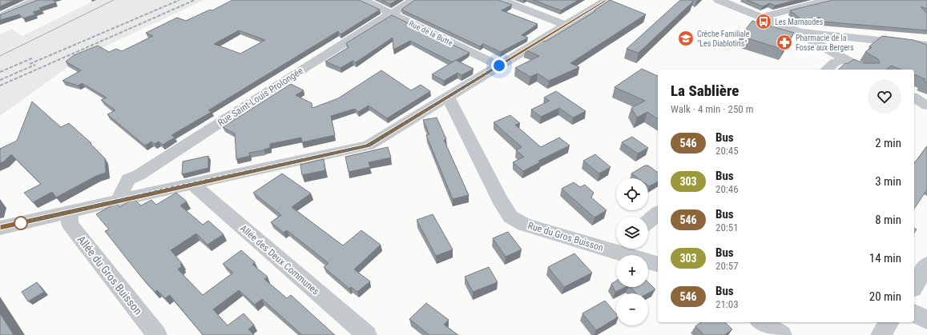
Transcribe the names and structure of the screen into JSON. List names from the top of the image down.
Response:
{
  "streets": {
    "street": [
      "Rue de la Butte",
      "Rue Saint-Louis Prolongée",
      "Rue du Gros Buisson",
      "Allée des Deux Communes",
      "Allée du Gros Buisson"
    ]
  },
  "crossings": [
    ["Rue de la Butte", "Rue Saint-Louis Prolongée"]
  ],
  "places": {
    "bus stop": ["Les Marnaudes"],
    "school or university": ["Crèche Familiale \"Les Diablotins\""],
    "pharmacy": ["Pharmacie de la Fosse aux Bergers"]
  },
  "lines": ["bus line 546"],
  "page": {
    "heading": ["La Sablière", "Walk · 4 min · 250 m"],
    "list": [
      {
        "mark": "546",
        "name": "Bus",
        "note": "20:45",
        "value": "2 min"
      },
      {
        "mark": "303",
        "name": "Bus",
        "note": "20:46",
        "value": "3 min"
      },
      {
        "mark": "546",
        "name": "Bus",
        "note": "20:51",
        "value": "8 min"
      },
      {
        "mark": "303",
        "name": "Bus",
        "note": "20:57",
        "value": "14 min"
      },
      {
        "mark": "546",
        "name": "Bus",
        "note": "21:03",
        "value": "20 min"
      }
    ],
    "map_buttons": ["+", "−"]
  }
}
